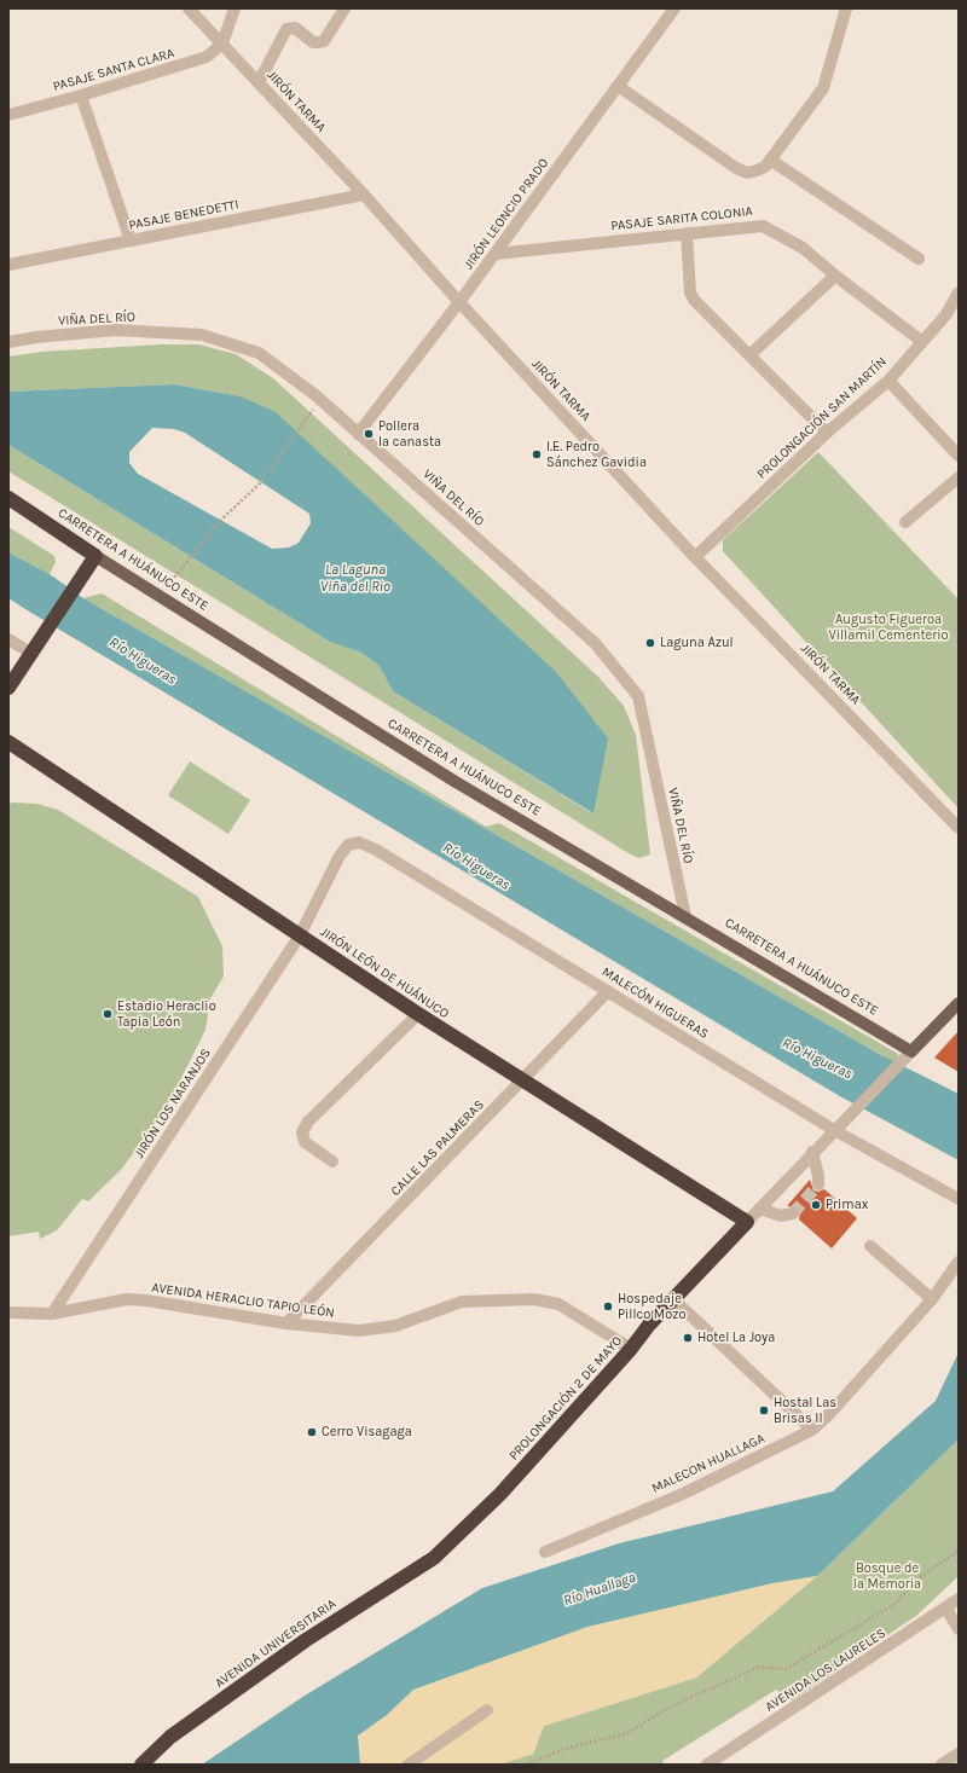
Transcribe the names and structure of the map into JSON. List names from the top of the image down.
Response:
{
  "streets": {
    "highway": [
      "CARRETERA A HUÁNUCO ESTE",
      "JIRÓN LEÓN DE HUÁNUCO",
      "PROLONGACIÓN 2 DE MAYO",
      "AVENIDA UNIVERSITARIA"
    ],
    "street": [
      "PASAJE SANTA CLARA",
      "JIRÓN TARMA",
      "JIRÓN LEONCIO PRADO",
      "PASAJE BENEDETTI",
      "PASAJE SARITA COLONIA",
      "VIÑA DEL RÍO",
      "PROLONGACIÓN SAN MARTÍN",
      "MALECÓN HIGUERAS",
      "JIRÓN LOS NARANJOS",
      "CALLE LAS PALMERAS",
      "AVENIDA HERACLIO TAPIO LEÓN",
      "MALECON HUALLAGA",
      "AVENIDA LOS LAURELES"
    ]
  },
  "crossings": [
    ["PASAJE SANTA CLARA", "JIRÓN TARMA"],
    ["JIRÓN TARMA", "JIRÓN LEONCIO PRADO"],
    ["JIRÓN TARMA", "PASAJE BENEDETTI"],
    ["JIRÓN TARMA", "PROLONGACIÓN SAN MARTÍN"],
    ["JIRÓN LEONCIO PRADO", "PASAJE SARITA COLONIA"],
    ["JIRÓN LEONCIO PRADO", "VIÑA DEL RÍO"],
    ["PASAJE SARITA COLONIA", "PROLONGACIÓN SAN MARTÍN"],
    ["VIÑA DEL RÍO", "CARRETERA A HUÁNUCO ESTE"],
    ["CARRETERA A HUÁNUCO ESTE", "PROLONGACIÓN 2 DE MAYO"],
    ["JIRÓN LEÓN DE HUÁNUCO", "JIRÓN LOS NARANJOS"],
    ["JIRÓN LEÓN DE HUÁNUCO", "CALLE LAS PALMERAS"],
    ["JIRÓN LEÓN DE HUÁNUCO", "PROLONGACIÓN 2 DE MAYO"],
    ["MALECÓN HIGUERAS", "JIRÓN LOS NARANJOS"],
    ["MALECÓN HIGUERAS", "CALLE LAS PALMERAS"],
    ["MALECÓN HIGUERAS", "PROLONGACIÓN 2 DE MAYO"],
    ["JIRÓN LOS NARANJOS", "AVENIDA HERACLIO TAPIO LEÓN"],
    ["CALLE LAS PALMERAS", "AVENIDA HERACLIO TAPIO LEÓN"],
    ["AVENIDA HERACLIO TAPIO LEÓN", "PROLONGACIÓN 2 DE MAYO"],
    ["PROLONGACIÓN 2 DE MAYO", "AVENIDA UNIVERSITARIA"]
  ],
  "water": ["La Laguna Viña del Rio", "Río Higueras", "Río Huallaga"],
  "parks": ["Augusto Figueroa Villamil Cementerio", "Bosque de la Memoria"],
  "places": [
    "Pollera la canasta",
    "I.E. Pedro Sánchez Gavidia",
    "Laguna Azul",
    "Estadio Heraclio Tapia León",
    "Primax",
    "Hospedaje Pillco Mozo",
    "Hotel La Joya",
    "Hostal Las Brisas II",
    "Cerro Visagaga"
  ]
}
